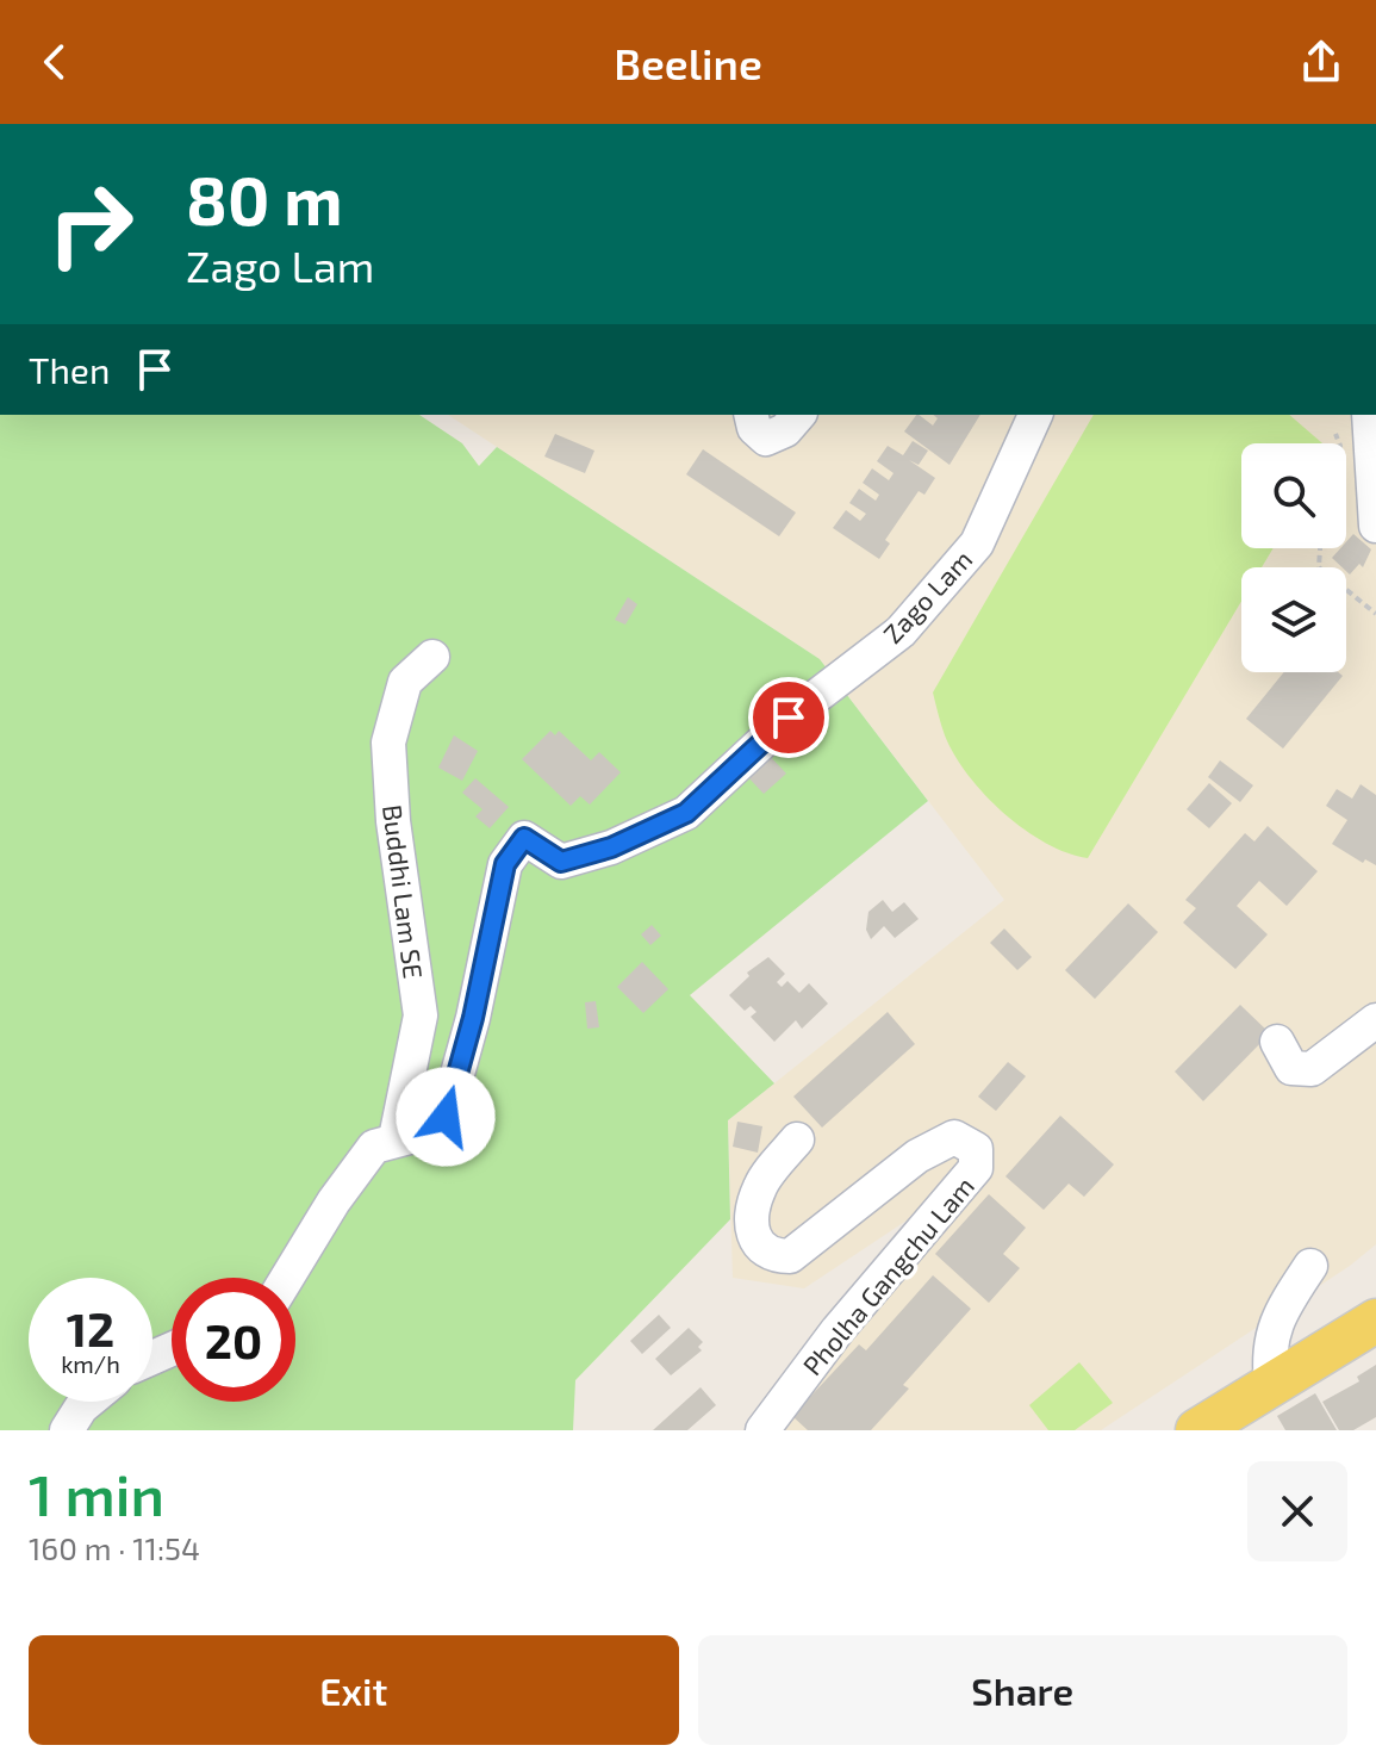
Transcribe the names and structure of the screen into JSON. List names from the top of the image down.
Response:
{
  "streets": {
    "street": ["Zago Lam", "Buddhi Lam SE", "Pholha Gangchu Lam"]
  },
  "crossings": [
    ["Zago Lam", "Buddhi Lam SE"]
  ],
  "page": {
    "header": "Beeline",
    "turn": ["80 m", "Zago Lam"],
    "then": "Then",
    "speed": "12 km/h",
    "limit": "20",
    "heading": ["1 min", "160 m · 11:54"],
    "buttons": ["Exit", "Share"]
  }
}
